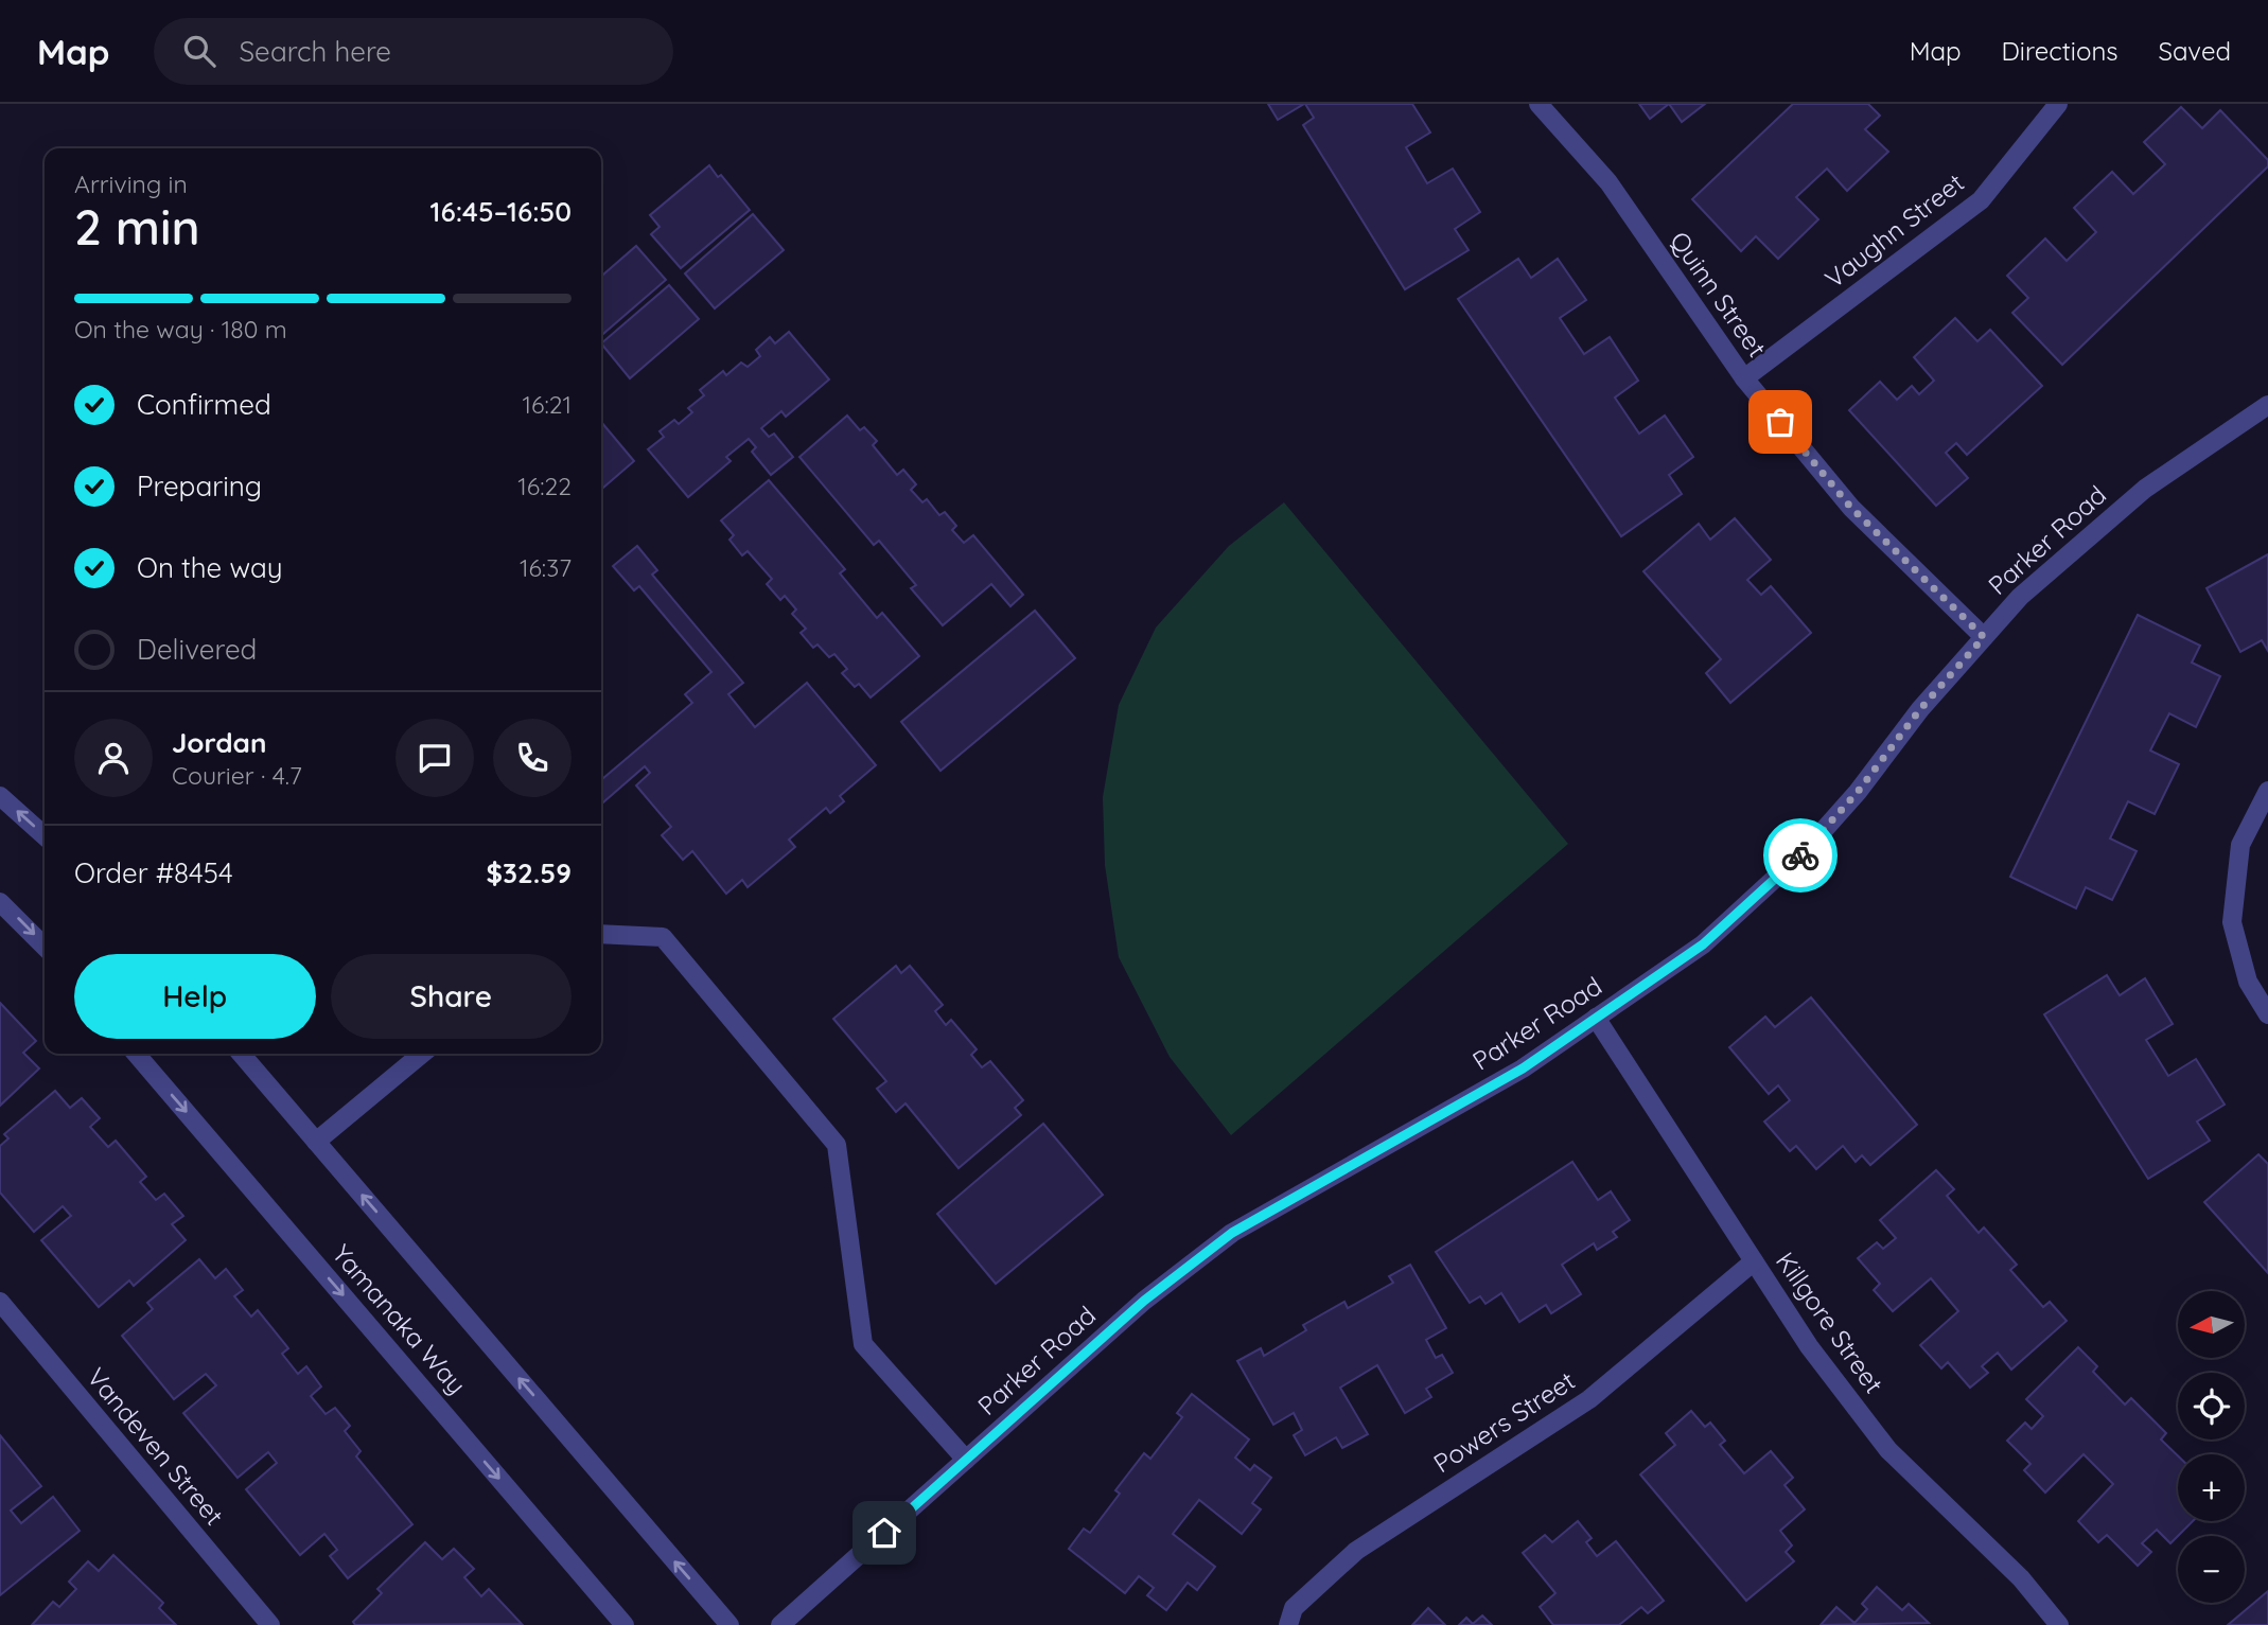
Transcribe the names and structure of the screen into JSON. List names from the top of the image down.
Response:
{
  "streets": {
    "street": [
      "Vaughn Street",
      "Quinn Street",
      "Parker Road",
      "Yamanaka Way",
      "Killgore Street",
      "Powers Street",
      "Vandeven Street"
    ]
  },
  "crossings": [
    ["Vaughn Street", "Quinn Street"],
    ["Quinn Street", "Parker Road"],
    ["Parker Road", "Killgore Street"],
    ["Killgore Street", "Powers Street"]
  ],
  "north": "left",
  "page": {
    "header": "Map",
    "search": "Search here",
    "nav": ["Map", "Directions", "Saved"],
    "heading": ["2 min", "Arriving in", "16:45–16:50"],
    "panel": [
      "Jordan",
      "Courier · 4.7",
      "Order #8454",
      "$32.59"
    ],
    "bar": "On the way · 180 m",
    "list": [
      ["Confirmed", "16:21"],
      ["Preparing", "16:22"],
      ["On the way", "16:37"],
      "Delivered"
    ],
    "buttons": ["Help", "Share"],
    "map_buttons": ["+", "−"]
  }
}
